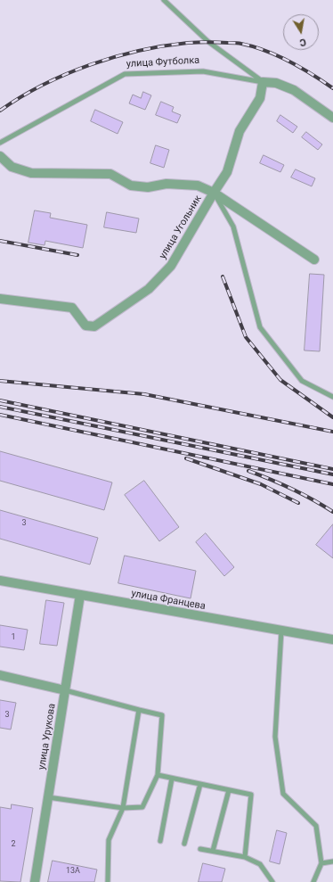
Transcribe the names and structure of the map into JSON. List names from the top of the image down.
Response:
{
  "streets": {
    "street": [
      "улица Футболка",
      "улица Угольник",
      "улица Францева",
      "улица Урукова"
    ]
  },
  "crossings": [
    ["улица Футболка", "улица Угольник"],
    ["улица Францева", "улица Урукова"]
  ],
  "house_numbers": [
    "3",
    "1",
    "3",
    "2",
    "13А"
  ],
  "north": "bottom"
}
